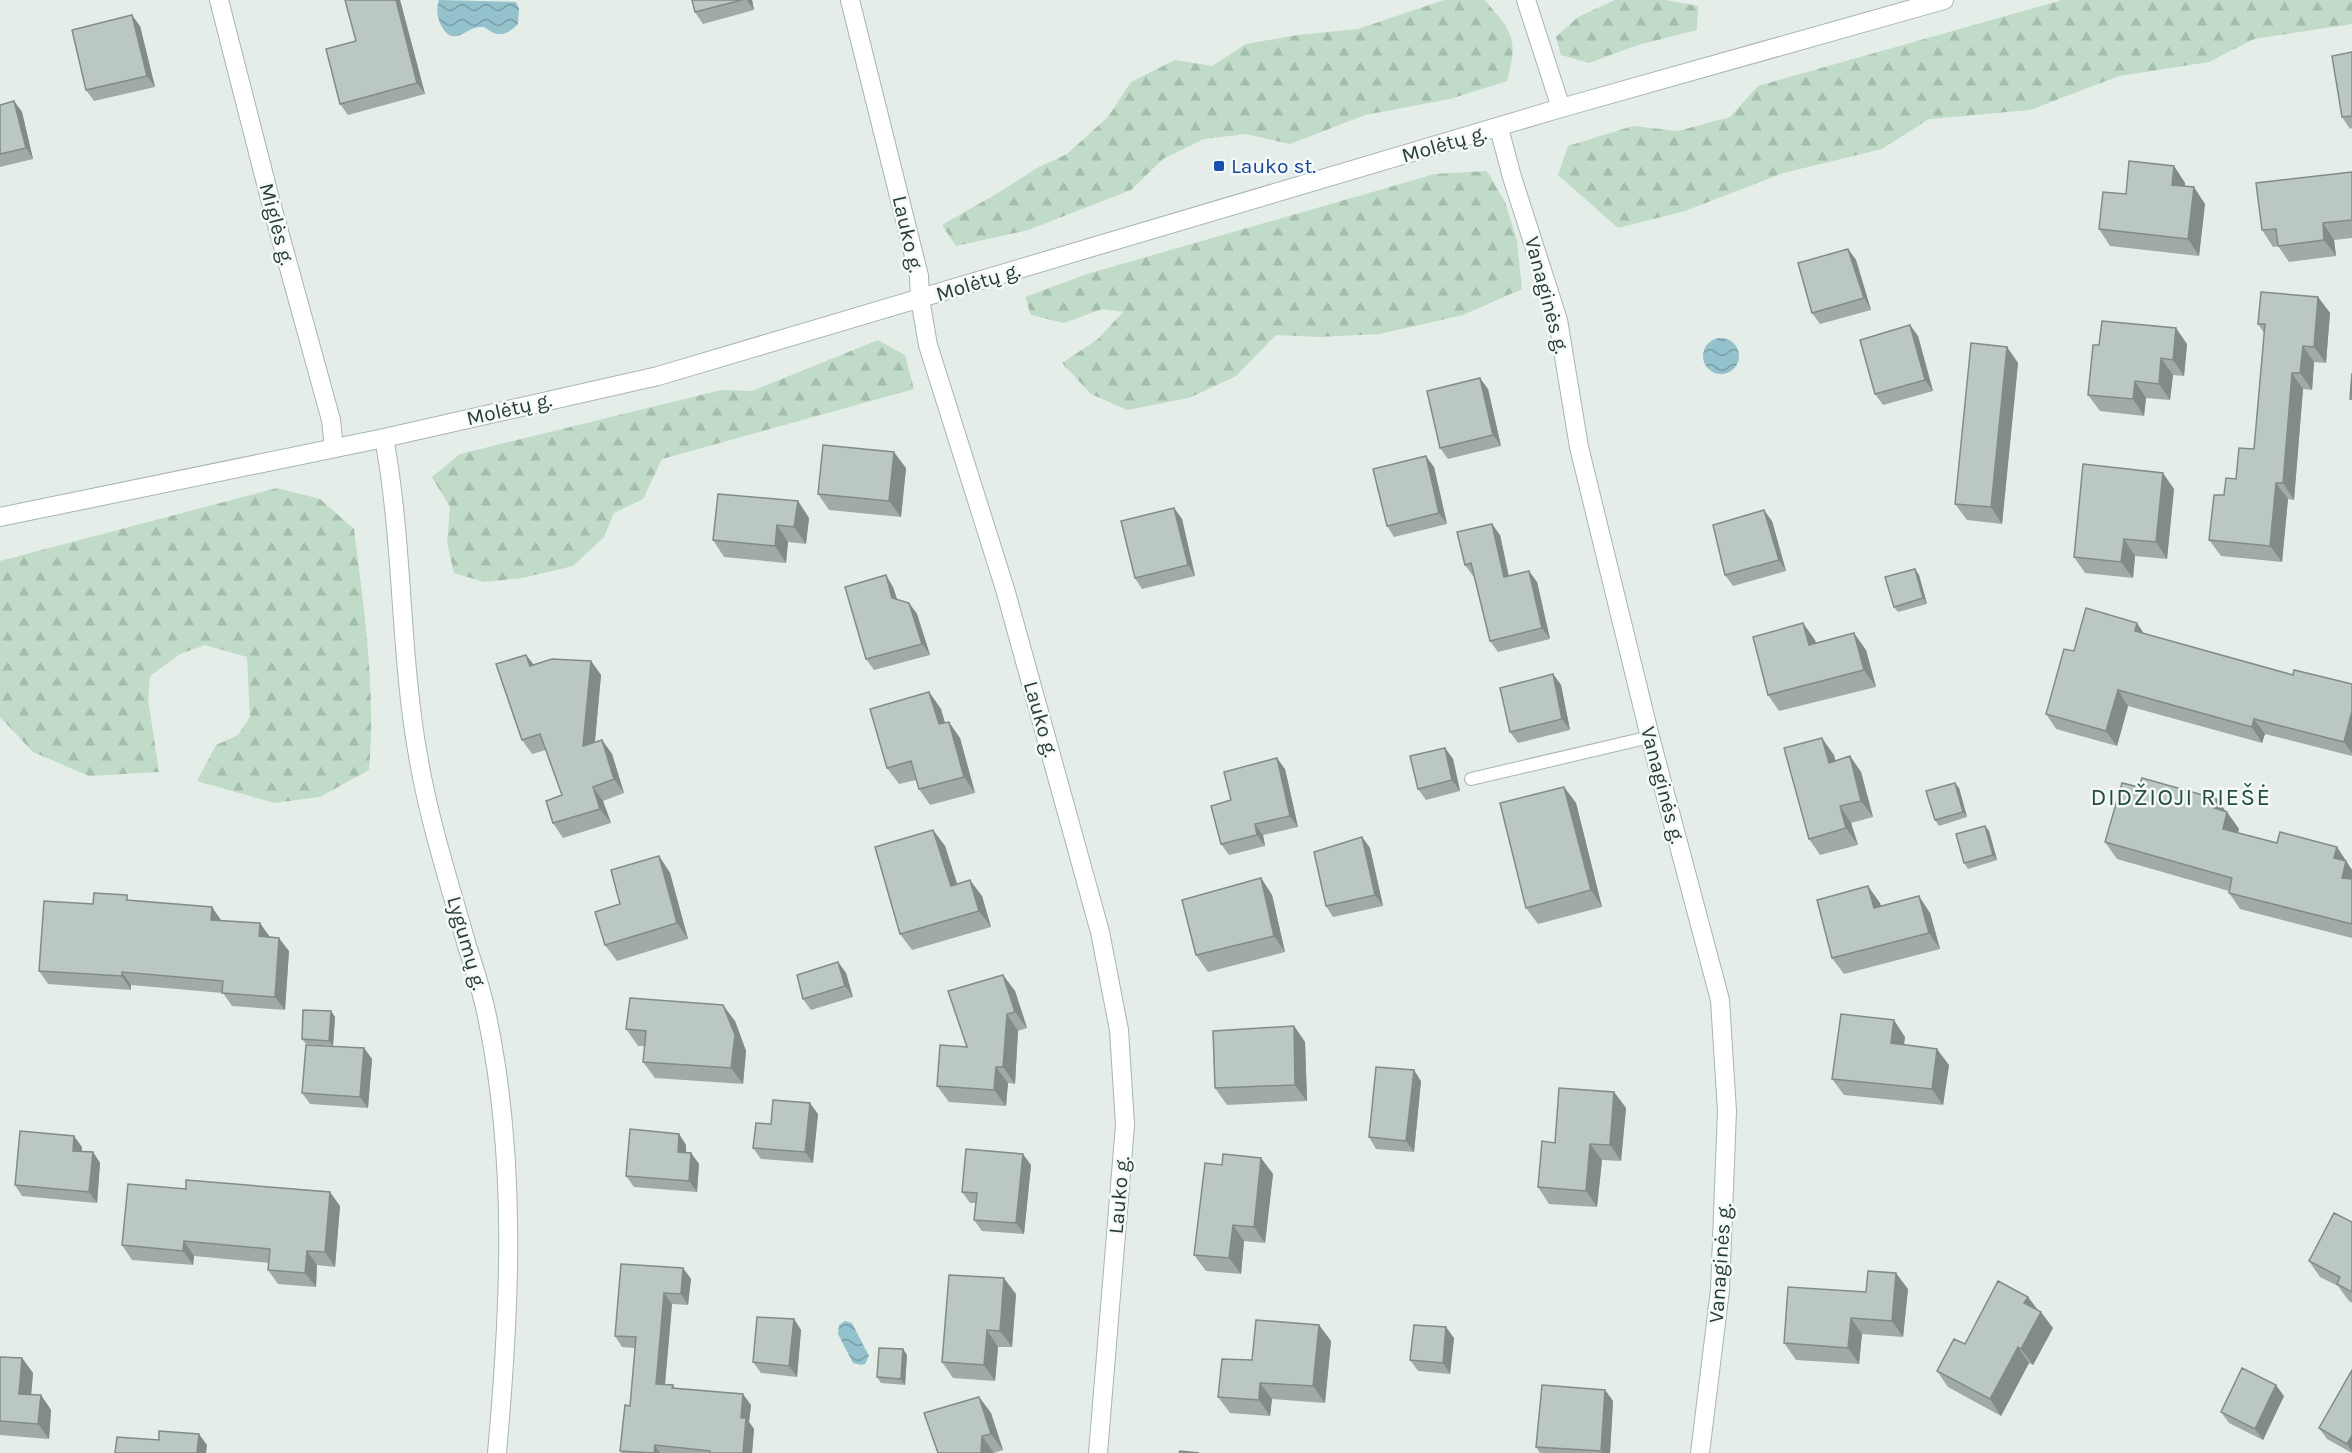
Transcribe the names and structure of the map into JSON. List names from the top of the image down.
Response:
{
  "streets": {
    "street": [
      "Molėtų g.",
      "Miglės g.",
      "Lauko g.",
      "Vanaginės g.",
      "Lygumų g."
    ]
  },
  "crossings": [
    ["Molėtų g.", "Miglės g."],
    ["Molėtų g.", "Lauko g."],
    ["Molėtų g.", "Vanaginės g."],
    ["Molėtų g.", "Lygumų g."]
  ],
  "districts": ["DIDŽIOJI RIEŠĖ"],
  "places": {
    "transit": ["Lauko st."]
  }
}
